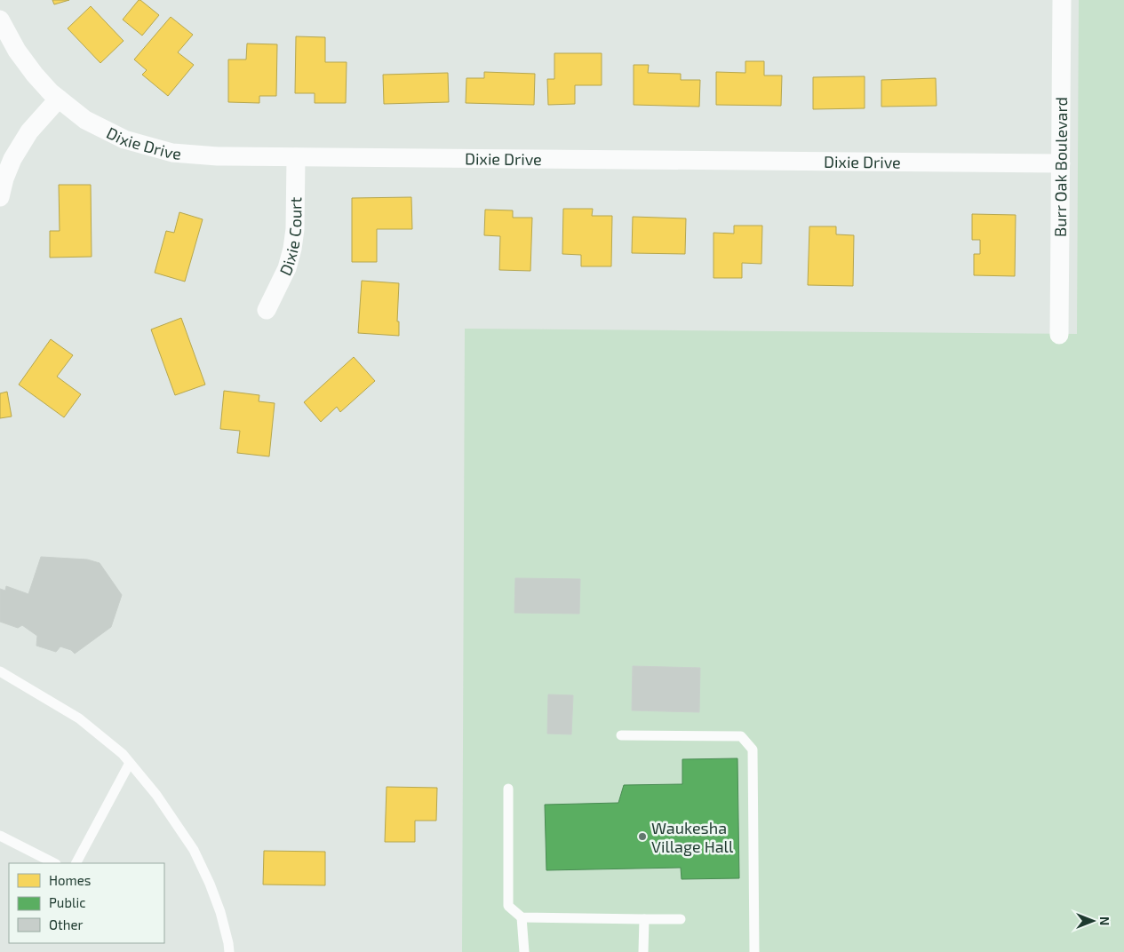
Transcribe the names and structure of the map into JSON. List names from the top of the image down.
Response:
{
  "streets": {
    "street": ["Dixie Drive", "Burr Oak Boulevard", "Dixie Court"]
  },
  "crossings": [
    ["Dixie Drive", "Burr Oak Boulevard"],
    ["Dixie Drive", "Dixie Court"]
  ],
  "places": ["Waukesha Village Hall"],
  "legend": ["Homes", "Public", "Other"],
  "north": "right"
}
